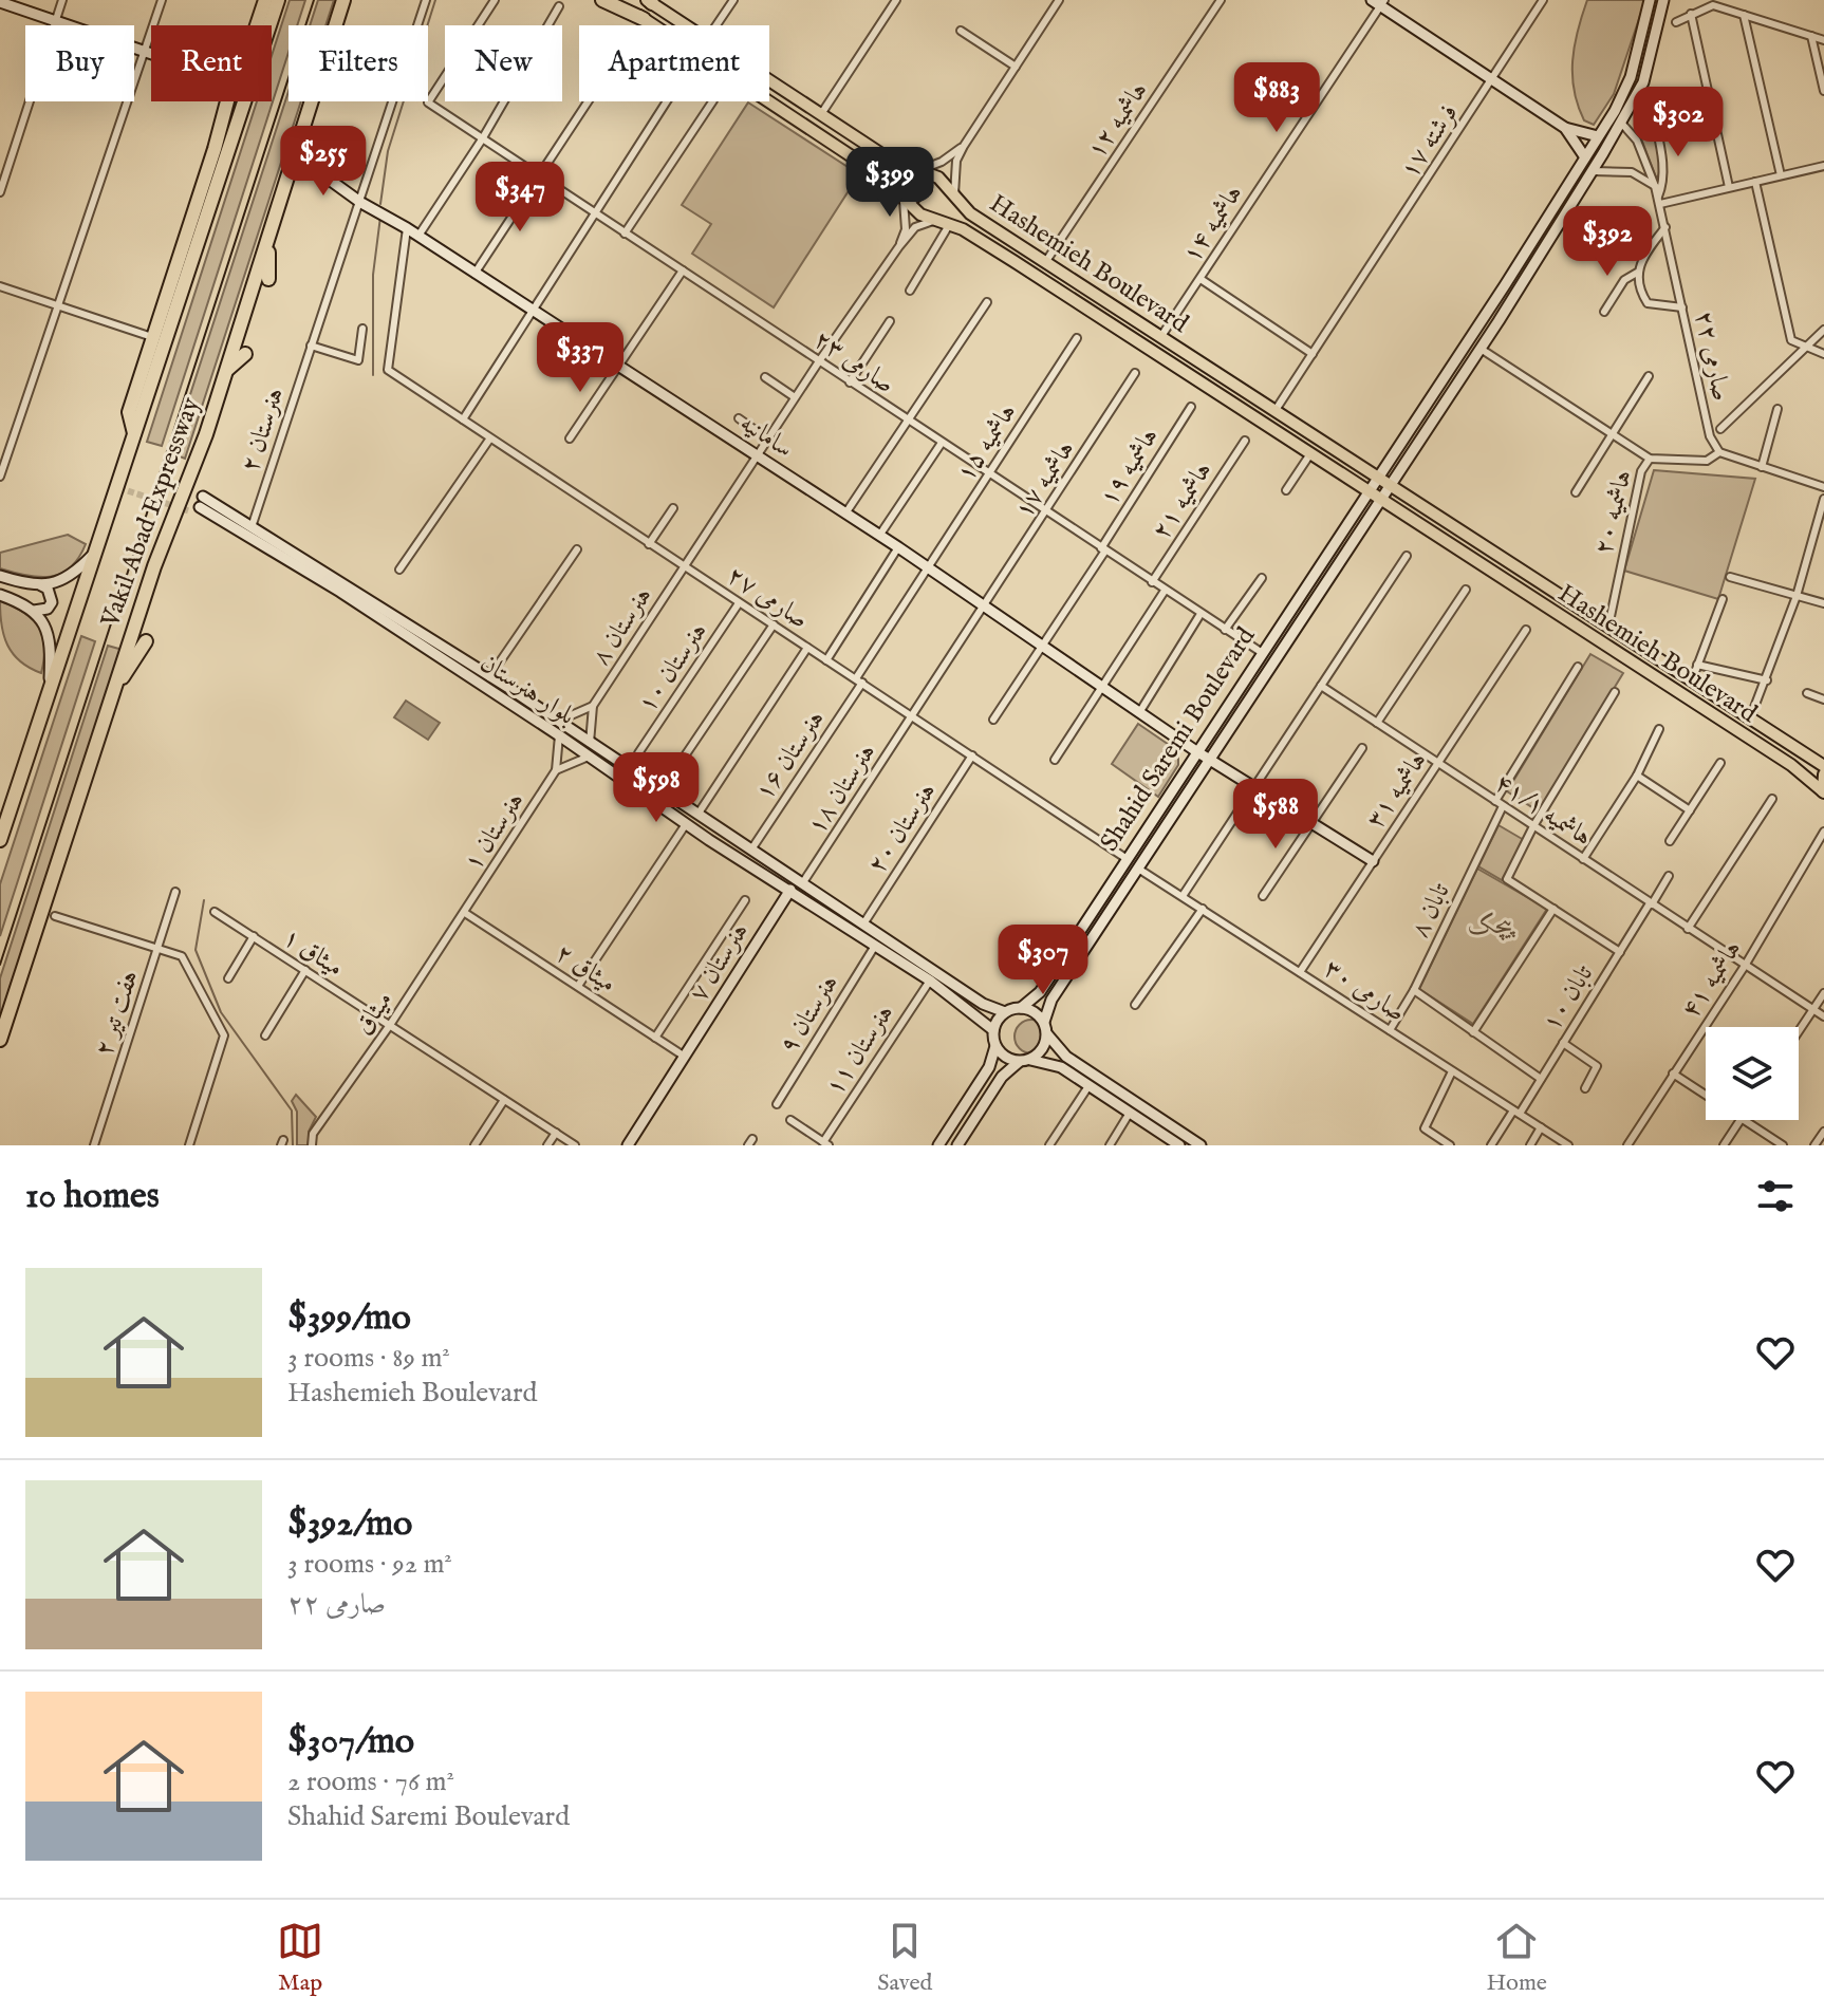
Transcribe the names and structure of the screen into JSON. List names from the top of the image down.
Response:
{
  "streets": {
    "highway": ["Vakil Abad Expressway"],
    "main road": [
      "Hashemieh Boulevard",
      "سامانیه",
      "بلوار هنرستان",
      "Shahid Saremi Boulevard",
      "هنرستان ۷"
    ],
    "street": [
      "هاشمیه ۱۲",
      "فرشته ۱۷",
      "هاشمیه ۱۴",
      "صارمی ۲۲",
      "صارمی ۲۳",
      "هنرستان ۲",
      "هاشمیه ۱۵",
      "هاشمیه ۱۹",
      "هاشمیه ۱۷",
      "هاشمیه ۲۱",
      "هاشمیه ۲۰",
      "صارمی ۲۷",
      "هنرستان ۸",
      "هنرستان ۱۰",
      "هنرستان ۱۶",
      "هنرستان ۱۸",
      "هاشمیه ۳۱",
      "هاشمیه ۴۱/۱",
      "هنرستان ۲۰",
      "هنرستان ۱",
      "تابان ۸",
      "میثاق ۱",
      "میثاق ۲",
      "هاشمیه ۴۱",
      "صارمی ۳۰",
      "تابان ۱۰",
      "هفت تیر ۲",
      "میثاق",
      "هنرستان ۹",
      "هنرستان ۱۱"
    ]
  },
  "crossings": [
    ["هاشمیه ۱۲", "Hashemieh Boulevard"],
    ["فرشته ۱۷", "Hashemieh Boulevard"],
    ["هاشمیه ۱۴", "Hashemieh Boulevard"],
    ["Hashemieh Boulevard", "هاشمیه ۲۰"],
    ["Hashemieh Boulevard", "Shahid Saremi Boulevard"],
    ["صارمی ۲۳", "هاشمیه ۱۵"],
    ["صارمی ۲۳", "هاشمیه ۱۹"],
    ["صارمی ۲۳", "هاشمیه ۱۷"],
    ["صارمی ۲۳", "هاشمیه ۲۱"],
    ["صارمی ۲۳", "هنرستان ۸"],
    ["صارمی ۲۳", "Shahid Saremi Boulevard"],
    ["هنرستان ۲", "سامانیه"],
    ["هنرستان ۲", "بلوار هنرستان"],
    ["سامانیه", "هاشمیه ۱۵"],
    ["سامانیه", "هاشمیه ۱۹"],
    ["سامانیه", "هاشمیه ۱۷"],
    ["سامانیه", "صارمی ۲۷"],
    ["سامانیه", "هنرستان ۸"],
    ["سامانیه", "Shahid Saremi Boulevard"],
    ["سامانیه", "هاشمیه ۳۱"],
    ["هاشمیه ۱۵", "صارمی ۲۷"],
    ["هاشمیه ۱۵", "هنرستان ۱۶"],
    ["هاشمیه ۱۷", "صارمی ۲۷"],
    ["هاشمیه ۱۷", "هنرستان ۱۸"],
    ["صارمی ۲۷", "هنرستان ۸"],
    ["صارمی ۲۷", "هنرستان ۱۰"],
    ["صارمی ۲۷", "Shahid Saremi Boulevard"],
    ["صارمی ۲۷", "هنرستان ۱۶"],
    ["صارمی ۲۷", "هنرستان ۱۸"],
    ["صارمی ۲۷", "هنرستان ۲۰"],
    ["هنرستان ۸", "بلوار هنرستان"],
    ["بلوار هنرستان", "Shahid Saremi Boulevard"],
    ["بلوار هنرستان", "هنرستان ۱۶"],
    ["بلوار هنرستان", "هنرستان ۱۸"],
    ["بلوار هنرستان", "هنرستان ۲۰"],
    ["بلوار هنرستان", "هنرستان ۱"],
    ["بلوار هنرستان", "هنرستان ۷"],
    ["بلوار هنرستان", "هنرستان ۹"],
    ["بلوار هنرستان", "هنرستان ۱۱"],
    ["Shahid Saremi Boulevard", "صارمی ۳۰"],
    ["هاشمیه ۳۱", "هاشمیه ۴۱/۱"],
    ["هاشمیه ۳۱", "صارمی ۳۰"],
    ["هاشمیه ۴۱/۱", "تابان ۸"],
    ["هاشمیه ۴۱/۱", "هاشمیه ۴۱"],
    ["هاشمیه ۴۱/۱", "تابان ۱۰"],
    ["هنرستان ۱", "میثاق ۲"],
    ["هنرستان ۱", "میثاق"],
    ["تابان ۸", "صارمی ۳۰"],
    ["میثاق ۱", "میثاق"],
    ["هنرستان ۷", "میثاق ۲"],
    ["میثاق ۲", "میثاق"],
    ["صارمی ۳۰", "تابان ۱۰"]
  ],
  "parks": ["پیچک"],
  "page": {
    "chip": [
      "Buy",
      "Rent",
      "Filters",
      "New",
      "Apartment"
    ],
    "price": [
      "$883",
      "$302",
      "$255",
      "$399",
      "$347",
      "$392",
      "$337",
      "$598",
      "$588",
      "$307"
    ],
    "heading": "10 homes",
    "list": [
      {
        "name": "$399/mo",
        "note": "3 rooms · 89 m² · Hashemieh Boulevard"
      },
      {
        "name": "$392/mo",
        "note": "3 rooms · 92 m² · صارمی ۲۲"
      },
      {
        "name": "$307/mo",
        "note": "2 rooms · 76 m² · Shahid Saremi Boulevard"
      }
    ],
    "tabs": ["Map", "Saved", "Home"]
  }
}
